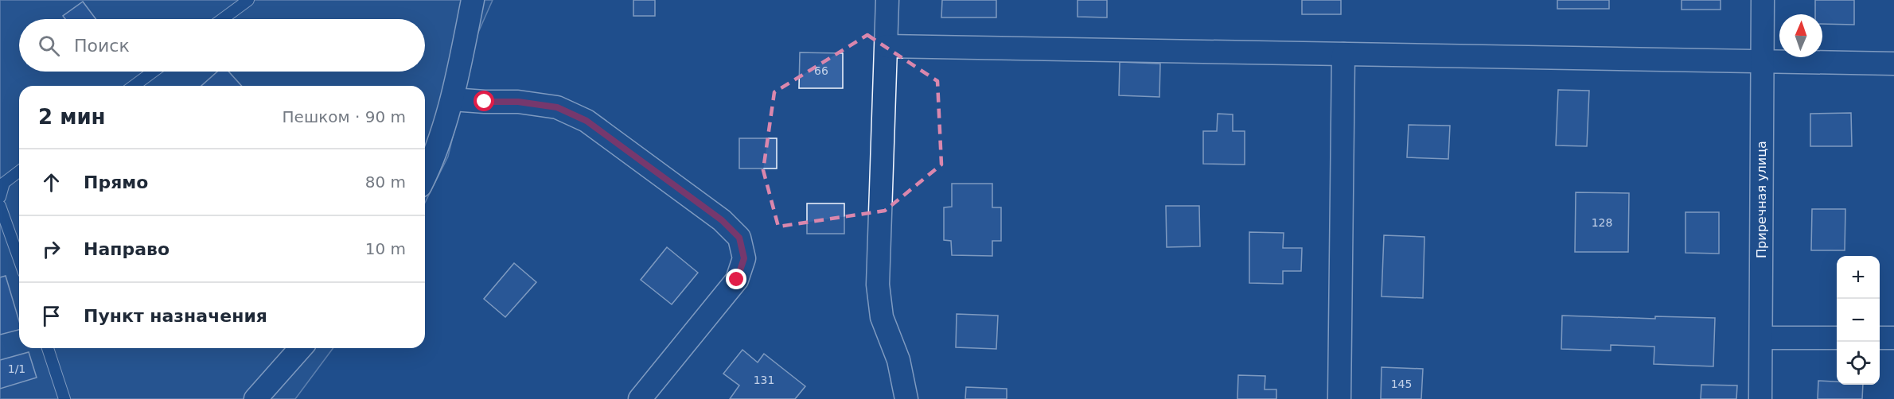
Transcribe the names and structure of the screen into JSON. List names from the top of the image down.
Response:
{
  "streets": {
    "street": ["Приречная улица"]
  },
  "house_numbers": [
    "66",
    "128",
    "1/1",
    "131",
    "145"
  ],
  "north": "top",
  "page": {
    "search": "Поиск",
    "heading": ["2 мин", "Пешком · 90 m"],
    "list": [
      ["Прямо", "80 m"],
      ["Направо", "10 m"],
      "Пункт назначения"
    ],
    "map_buttons": ["+", "−"]
  }
}
